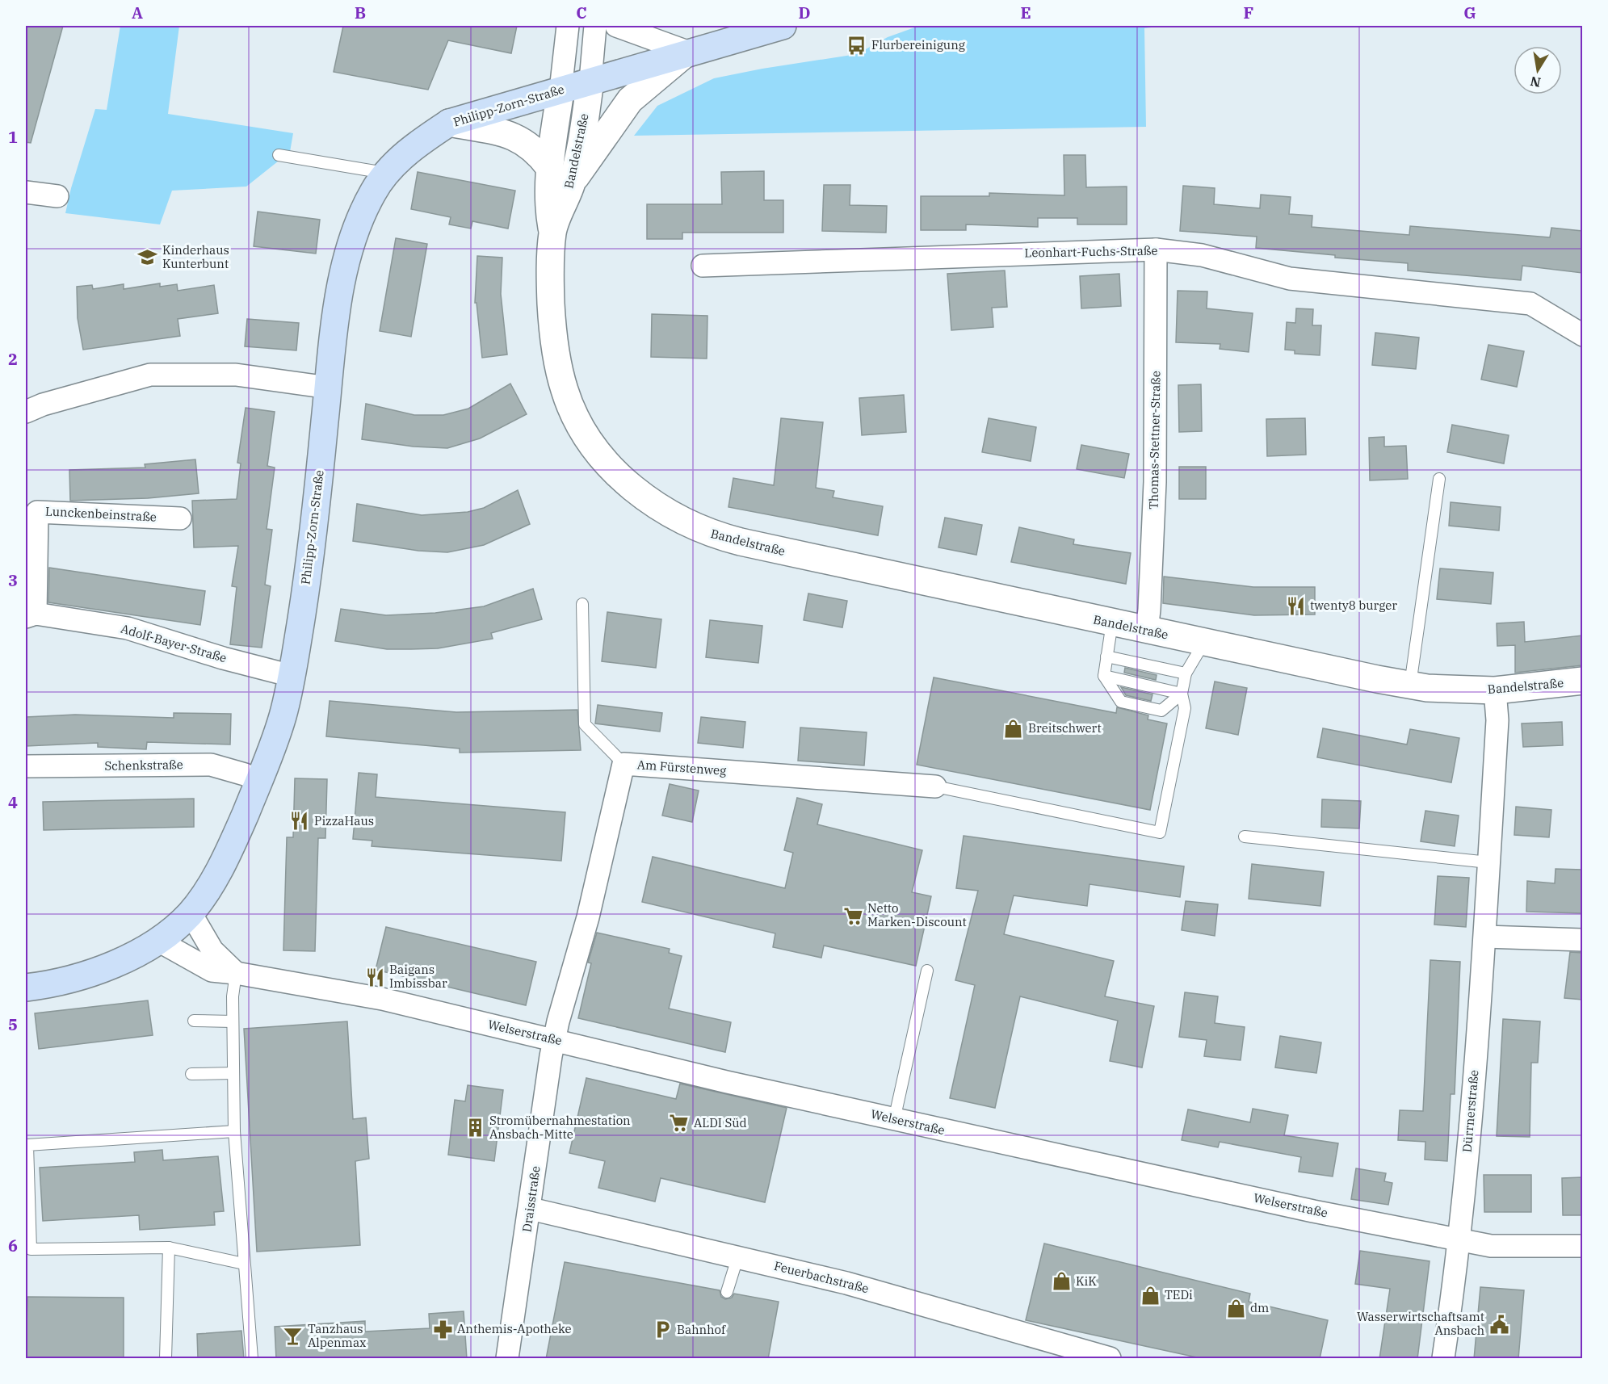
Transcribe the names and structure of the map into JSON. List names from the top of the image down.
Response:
{
  "streets": {
    "main road": ["Philipp-Zorn-Straße"],
    "street": [
      "Bandelstraße",
      "Leonhart-Fuchs-Straße",
      "Thomas-Stettner-Straße",
      "Lunckenbeinstraße",
      "Adolf-Bayer-Straße",
      "Schenkstraße",
      "Am Fürstenweg",
      "Welserstraße",
      "Dürrnerstraße",
      "Draisstraße",
      "Feuerbachstraße"
    ]
  },
  "crossings": [
    ["Philipp-Zorn-Straße", "Bandelstraße"],
    ["Philipp-Zorn-Straße", "Adolf-Bayer-Straße"],
    ["Philipp-Zorn-Straße", "Schenkstraße"],
    ["Philipp-Zorn-Straße", "Welserstraße"],
    ["Bandelstraße", "Thomas-Stettner-Straße"],
    ["Bandelstraße", "Dürrnerstraße"],
    ["Leonhart-Fuchs-Straße", "Thomas-Stettner-Straße"],
    ["Lunckenbeinstraße", "Adolf-Bayer-Straße"],
    ["Am Fürstenweg", "Welserstraße"],
    ["Am Fürstenweg", "Draisstraße"],
    ["Welserstraße", "Dürrnerstraße"],
    ["Welserstraße", "Draisstraße"],
    ["Draisstraße", "Feuerbachstraße"]
  ],
  "places": {
    "bus stop": ["Flurbereinigung"],
    "school or university": ["Kinderhaus Kunterbunt"],
    "restaurant": ["twenty8 burger", "PizzaHaus", "Baigans Imbissbar"],
    "shop": [
      "Breitschwert",
      "KiK",
      "TEDi",
      "dm"
    ],
    "supermarket": ["Netto Marken-Discount", "ALDI Süd"],
    "building": ["Stromübernahmestation Ansbach-Mitte"],
    "public building": ["Wasserwirtschaftsamt Ansbach"],
    "pharmacy": ["Anthemis-Apotheke"],
    "parking": ["Bahnhof"],
    "bar": ["Tanzhaus Alpenmax"]
  },
  "north": "bottom",
  "grid": {
    "columns": [
      "A",
      "B",
      "C",
      "D",
      "E",
      "F",
      "G"
    ],
    "rows": [
      "1",
      "2",
      "3",
      "4",
      "5",
      "6"
    ]
  }
}
